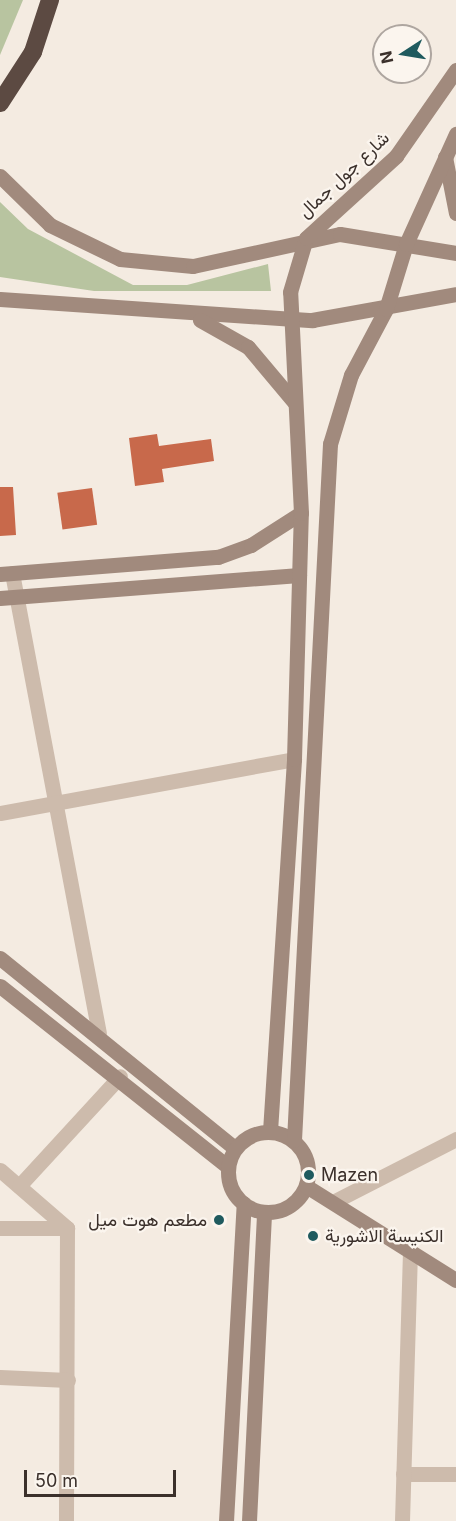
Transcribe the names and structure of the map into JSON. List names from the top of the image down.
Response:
{
  "streets": {
    "street": ["شارع جول جمال"]
  },
  "places": ["Mazen", "مطعم هوت ميل", "الكنيسة الاشورية"],
  "scale_bar": "50 m",
  "north": "left"
}
